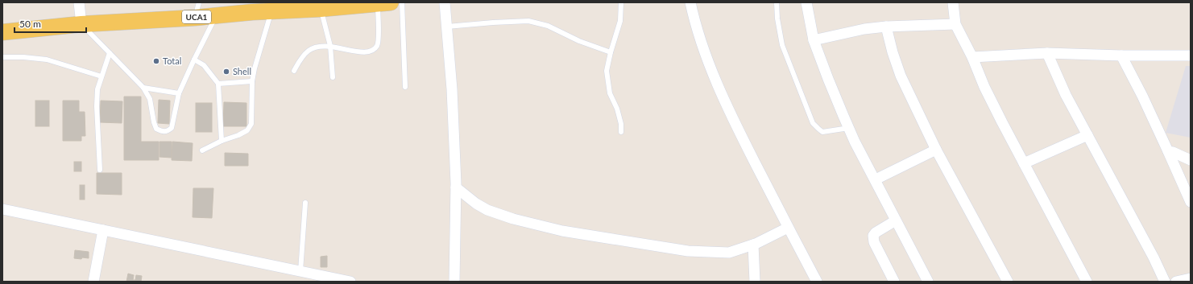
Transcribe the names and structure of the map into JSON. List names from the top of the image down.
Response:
{
  "streets": {
    "main road": ["UCA1"]
  },
  "places": ["Total", "Shell"],
  "scale_bar": "50 m"
}
